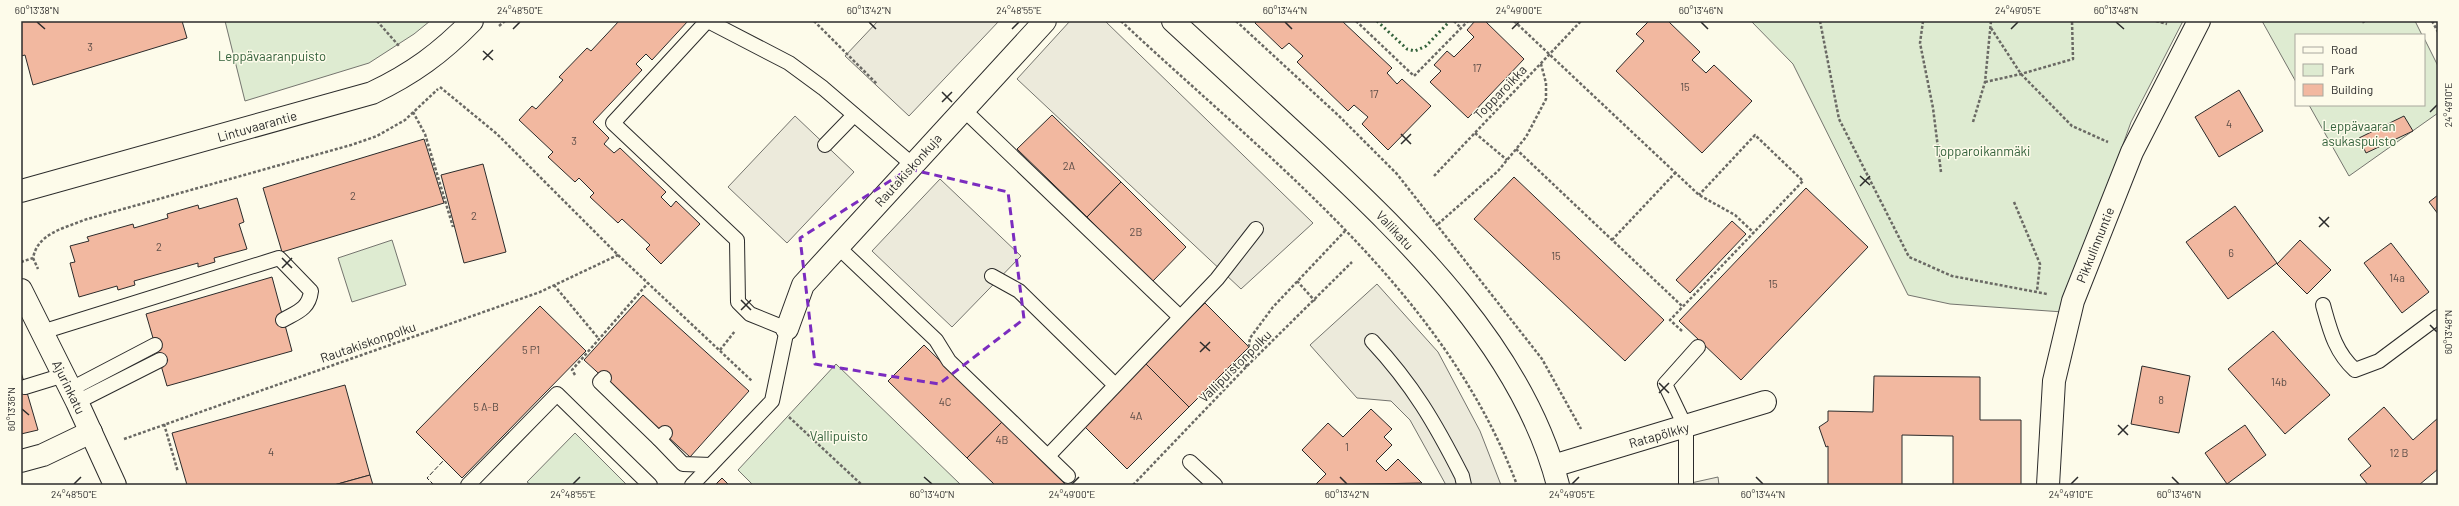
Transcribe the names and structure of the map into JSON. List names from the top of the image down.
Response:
{
  "streets": {
    "street": [
      "Lintuvaarantie",
      "Rautakiskonkuja",
      "Vallikatu",
      "Pikkulinnuntie",
      "Ajurinkatu",
      "Ratapölkky"
    ],
    "path": ["Topparoikka", "Rautakiskonpolku", "Vallipuistonpolku"]
  },
  "crossings": [
    ["Vallikatu", "Ratapölkky"]
  ],
  "parks": [
    "Leppävaaranpuisto",
    "Leppävaaran asukaspuisto",
    "Topparoikanmäki",
    "Vallipuisto"
  ],
  "house_numbers": [
    "3",
    "17",
    "15",
    "17",
    "4",
    "3",
    "2A",
    "2",
    "2",
    "2B",
    "2",
    "6",
    "15",
    "14a",
    "15",
    "5 P1",
    "14b",
    "8",
    "4C",
    "5 A-B",
    "4A",
    "4B",
    "1",
    "4",
    "12 B"
  ],
  "legend": ["Road", "Park", "Building"],
  "coordinates": [
    "60°13'38\"N",
    "24°48'50\"E",
    "60°13'42\"N",
    "24°48'55\"E",
    "60°13'44\"N",
    "24°49'00\"E",
    "60°13'46\"N",
    "24°49'05\"E",
    "60°13'48\"N",
    "24°49'10\"E",
    "60°13'36\"N",
    "60°13'40\"N"
  ]
}
